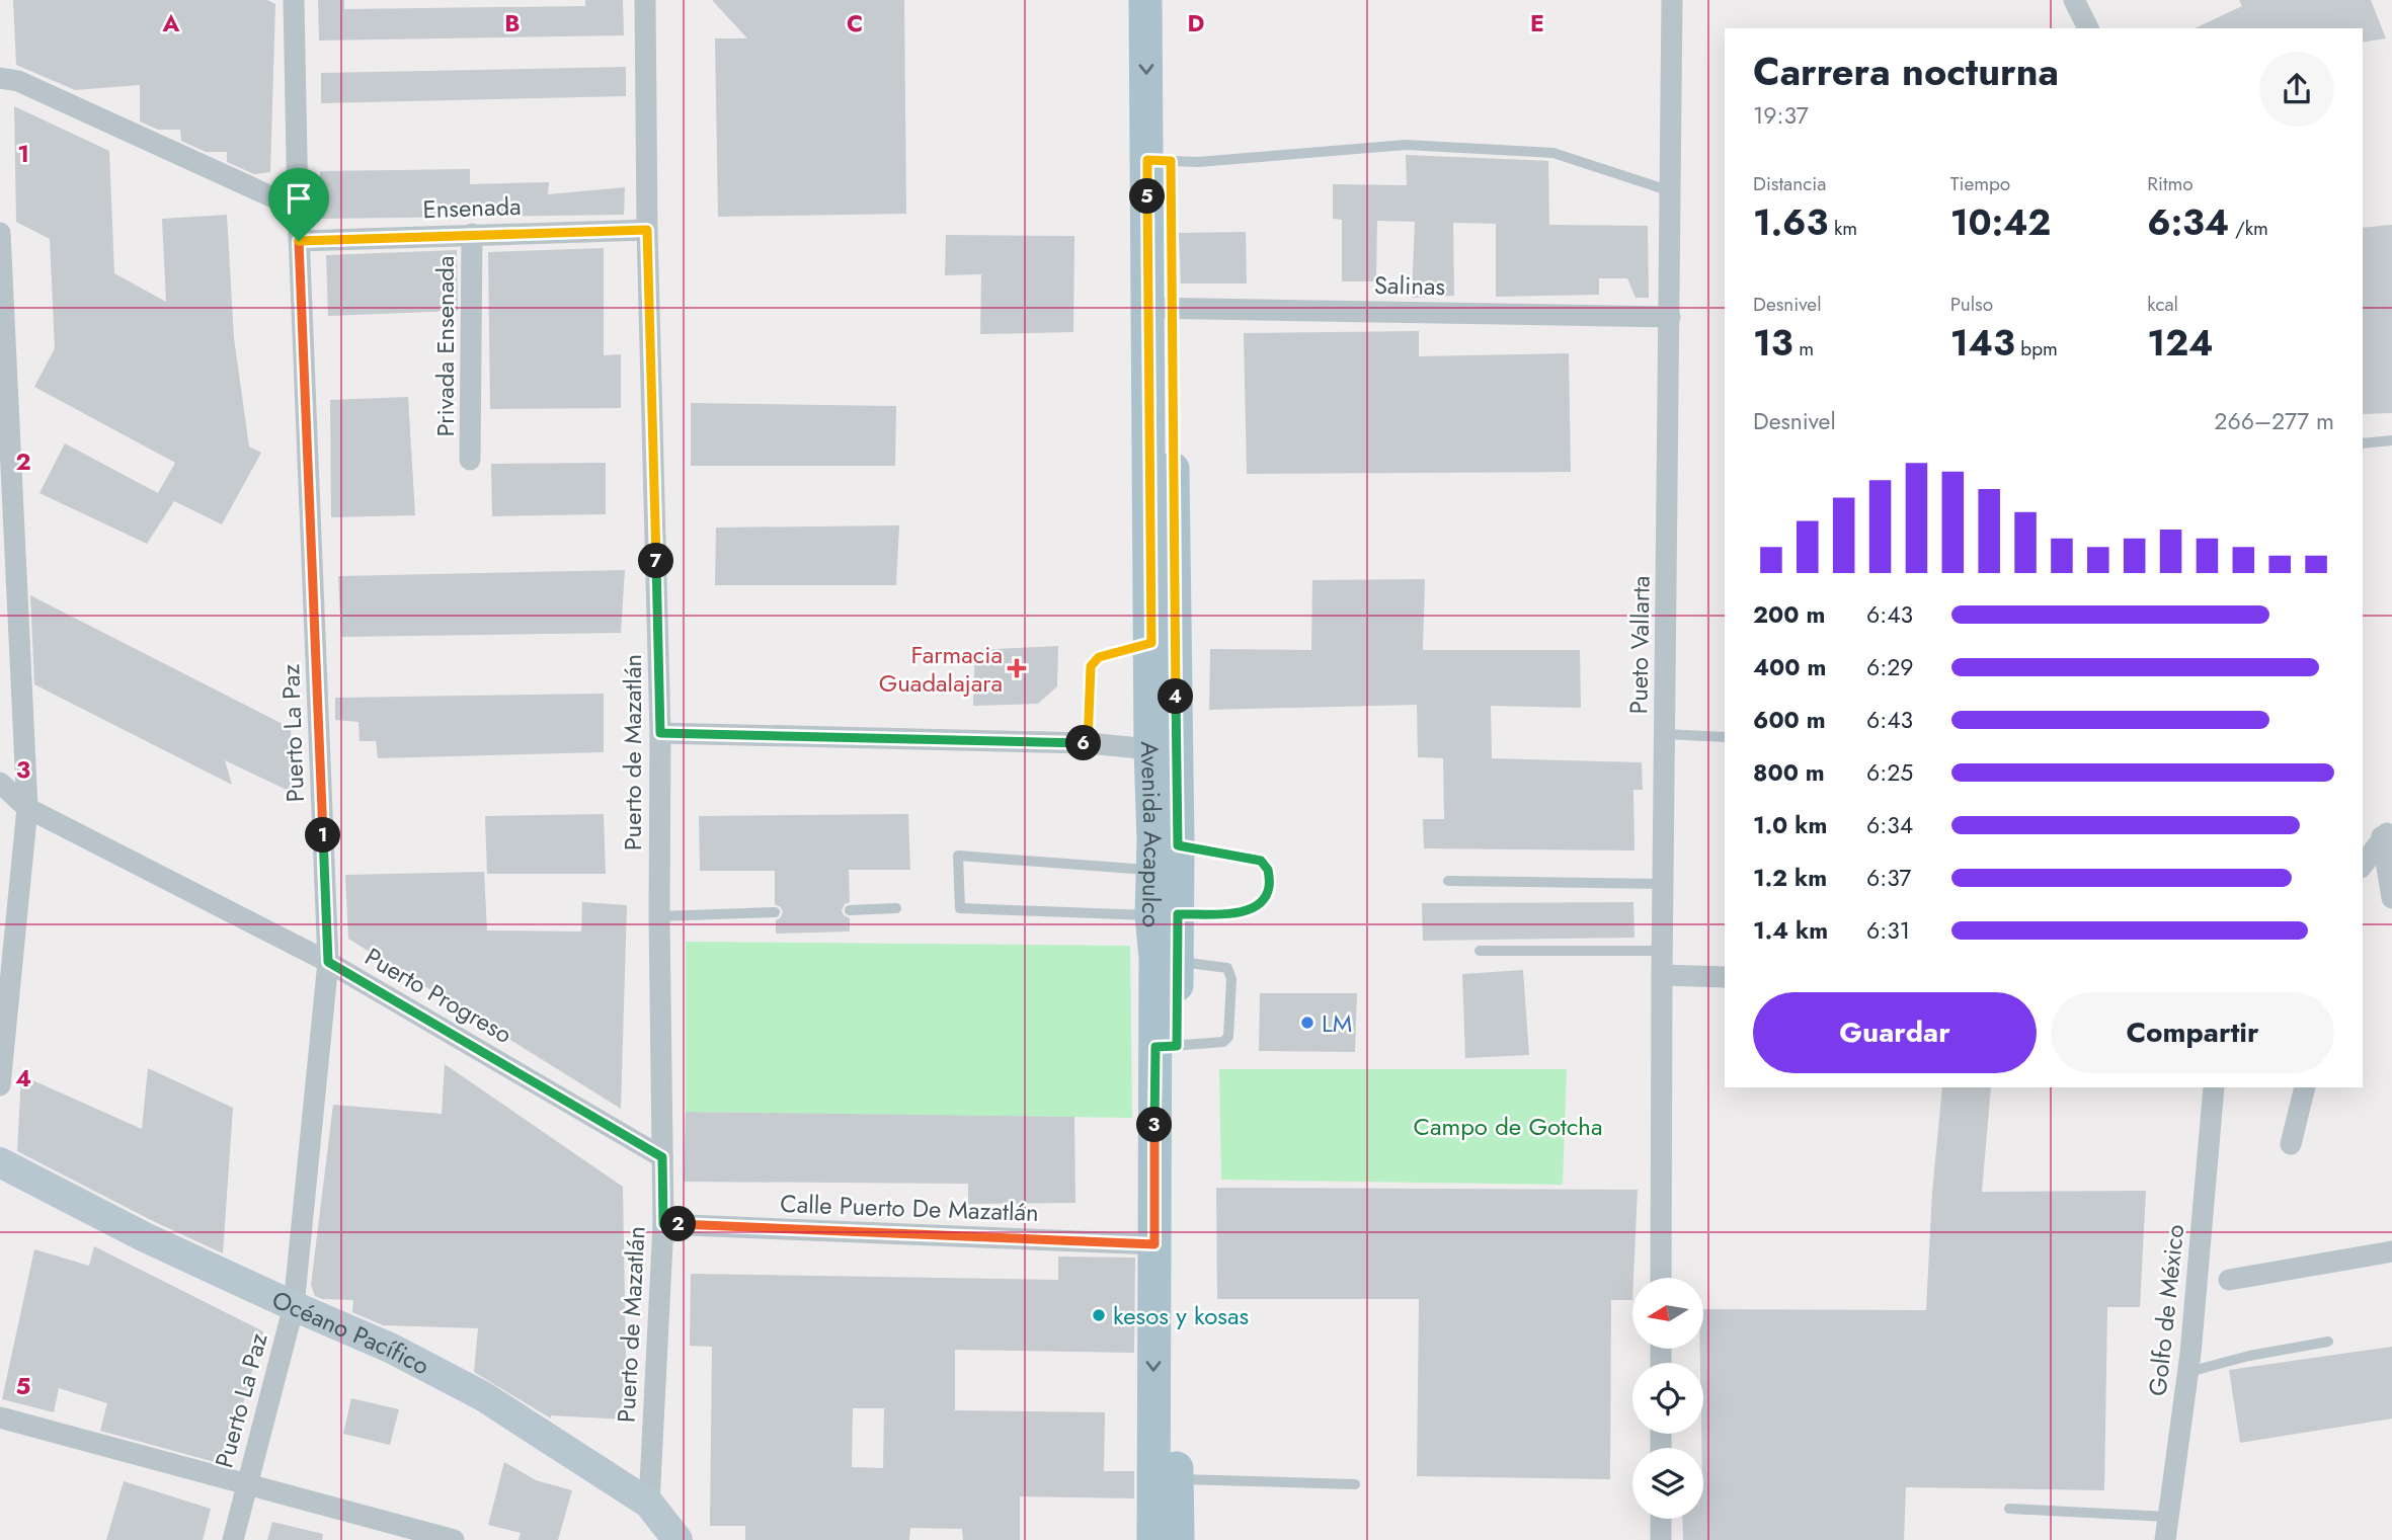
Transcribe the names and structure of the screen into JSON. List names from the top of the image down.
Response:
{
  "streets": {
    "main road": ["Avenida Acapulco"],
    "street": [
      "Ensenada",
      "Salinas",
      "Privada Ensenada",
      "Pueto Vallarta",
      "Puerto La Paz",
      "Puerto de Mazatlán",
      "Puerto Progreso",
      "Calle Puerto De Mazatlán",
      "Golfo de México",
      "Océano Pacífico"
    ]
  },
  "crossings": [
    ["Ensenada", "Privada Ensenada"],
    ["Ensenada", "Puerto La Paz"],
    ["Ensenada", "Puerto de Mazatlán"],
    ["Salinas", "Pueto Vallarta"],
    ["Salinas", "Avenida Acapulco"],
    ["Puerto La Paz", "Puerto Progreso"],
    ["Puerto La Paz", "Océano Pacífico"],
    ["Puerto de Mazatlán", "Puerto Progreso"],
    ["Puerto de Mazatlán", "Calle Puerto De Mazatlán"],
    ["Puerto de Mazatlán", "Océano Pacífico"],
    ["Avenida Acapulco", "Calle Puerto De Mazatlán"]
  ],
  "parks": ["Campo de Gotcha"],
  "places": {
    "health": ["Farmacia Guadalajara"],
    "other": ["LM", "kesos y kosas"]
  },
  "north": "left",
  "page": {
    "heading": ["Carrera nocturna", "19:37"],
    "stats": [
      ["Distancia", "1.63 km"],
      ["Tiempo", "10:42"],
      ["Ritmo", "6:34 /km"],
      ["Desnivel", "13 m"],
      ["Pulso", "143 bpm"],
      ["kcal", "124"]
    ],
    "pins": [
      "5",
      "7",
      "4",
      "6",
      "1",
      "3",
      "2"
    ],
    "chart": ["Desnivel", "266–277 m"],
    "list": [
      {
        "name": "200 m",
        "note": "6:43"
      },
      {
        "name": "400 m",
        "note": "6:29"
      },
      {
        "name": "600 m",
        "note": "6:43"
      },
      {
        "name": "800 m",
        "note": "6:25"
      },
      {
        "name": "1.0 km",
        "note": "6:34"
      },
      {
        "name": "1.2 km",
        "note": "6:37"
      },
      {
        "name": "1.4 km",
        "note": "6:31"
      }
    ],
    "buttons": ["Guardar", "Compartir"]
  },
  "grid": {
    "columns": [
      "A",
      "B",
      "C",
      "D",
      "E"
    ],
    "rows": [
      "1",
      "2",
      "3",
      "4",
      "5"
    ]
  }
}
